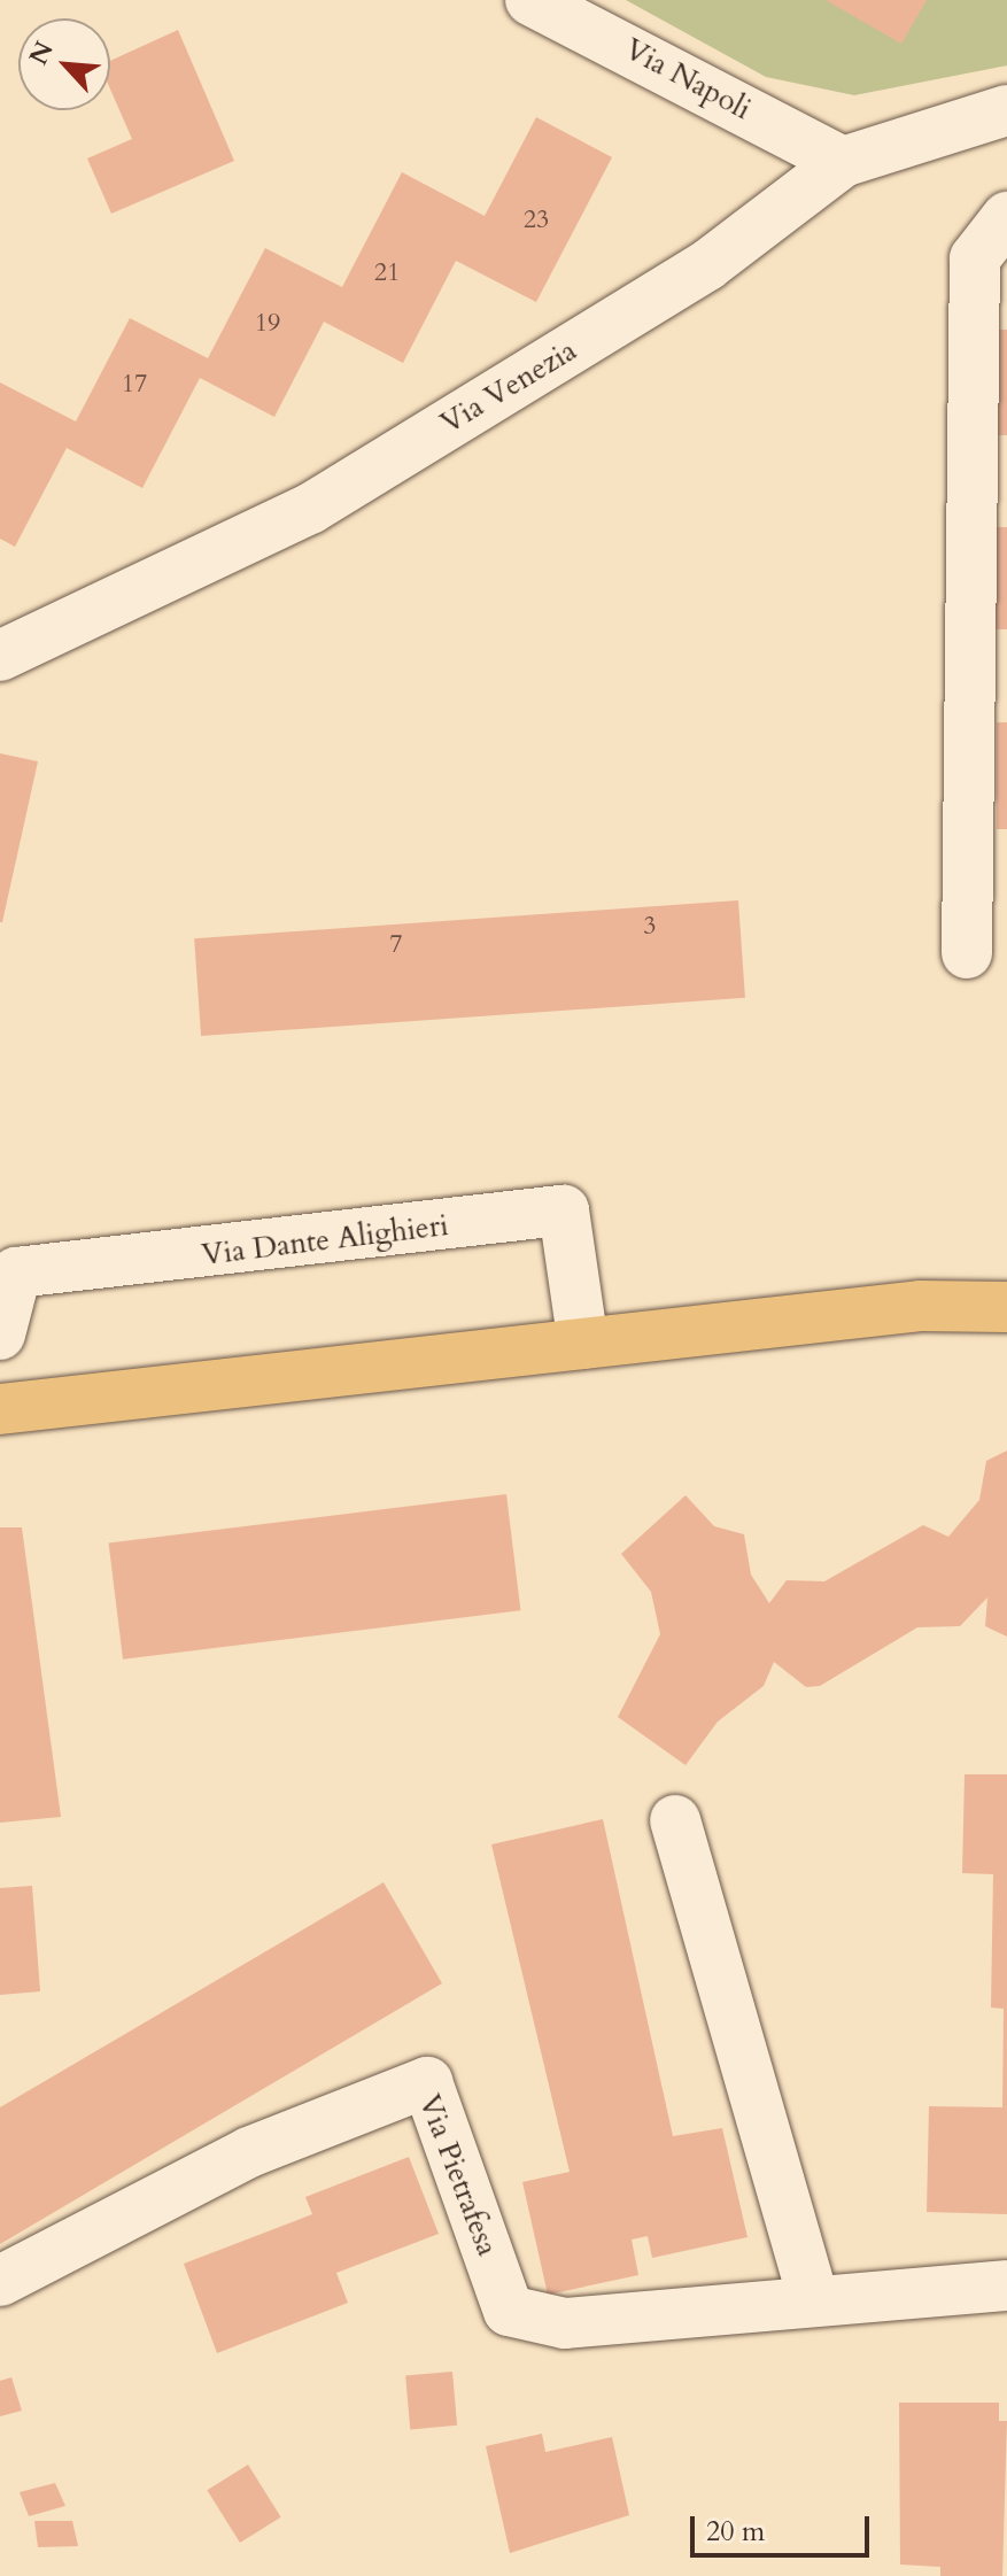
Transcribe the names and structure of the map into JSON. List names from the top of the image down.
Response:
{
  "streets": {
    "street": [
      "Via Napoli",
      "Via Venezia",
      "Via Dante Alighieri",
      "Via Pietrafesa"
    ]
  },
  "crossings": [
    ["Via Napoli", "Via Venezia"]
  ],
  "house_numbers": [
    "23",
    "21",
    "19",
    "17",
    "3",
    "7"
  ],
  "scale_bar": "20 m",
  "north": "top left"
}
